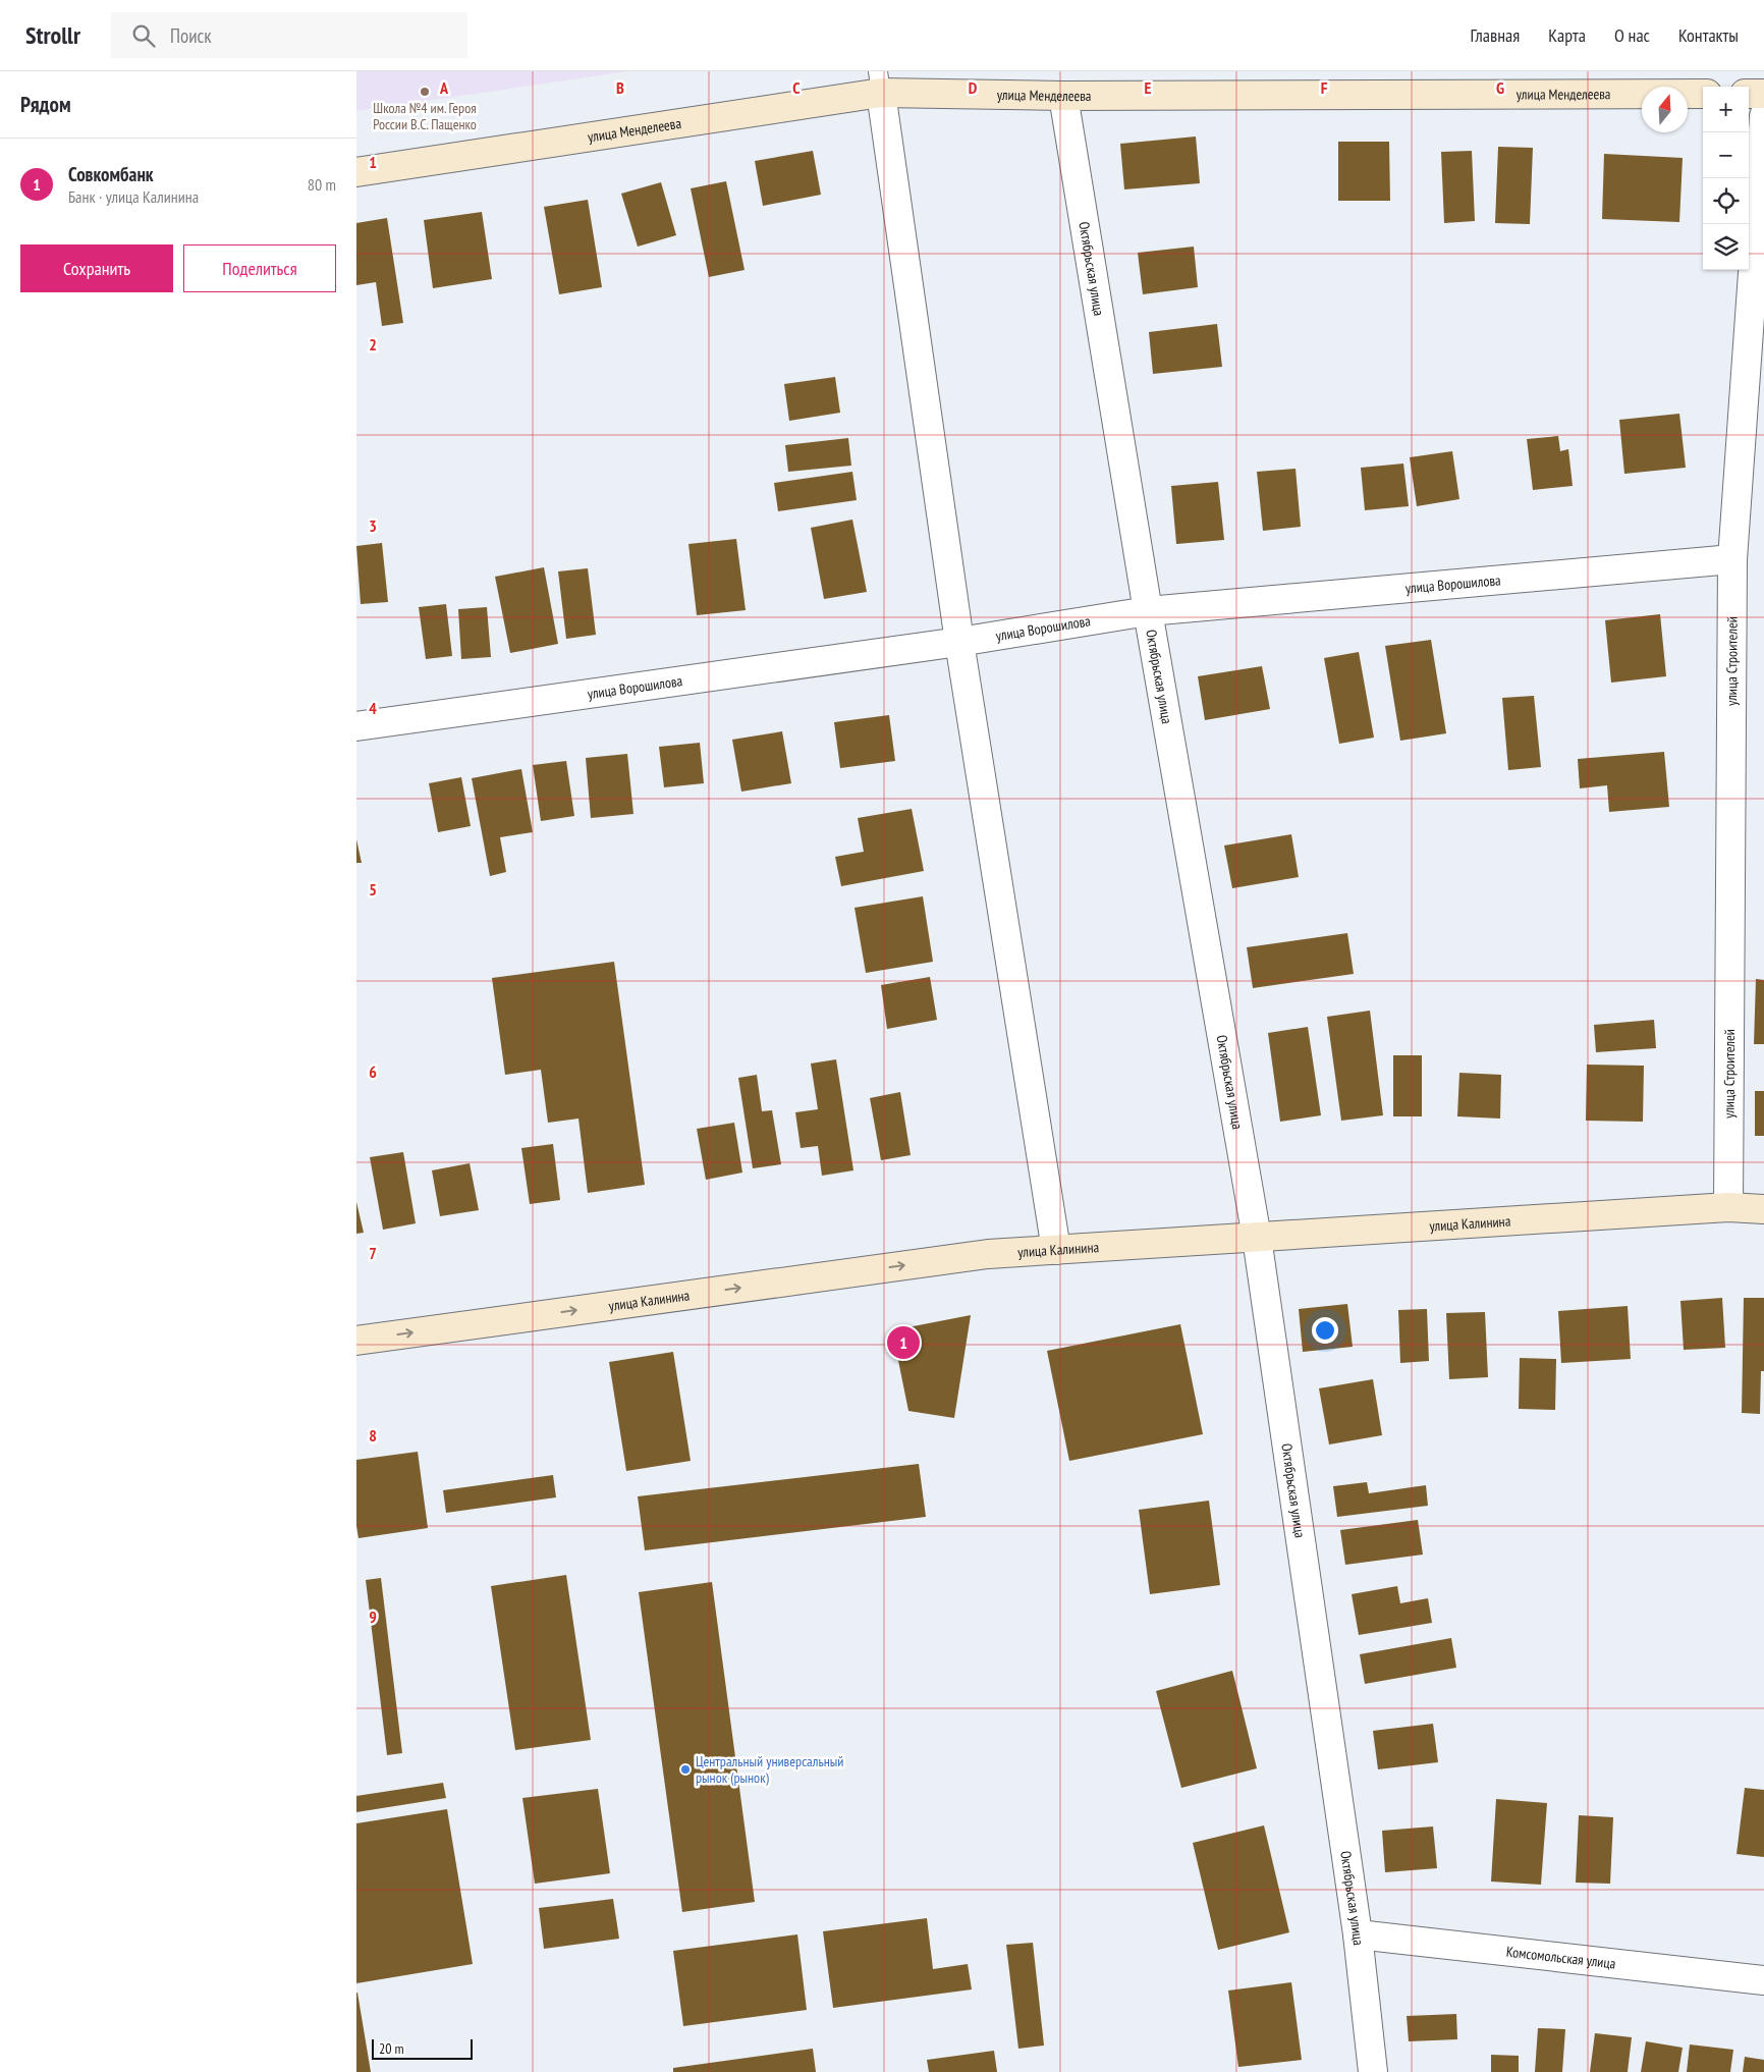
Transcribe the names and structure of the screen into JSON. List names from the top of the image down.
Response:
{
  "streets": {
    "street": [
      "улица Менделеева",
      "Октябрьская улица",
      "улица Ворошилова",
      "улица Строителей",
      "улица Калинина",
      "Комсомольская улица"
    ]
  },
  "crossings": [
    ["улица Менделеева", "Октябрьская улица"],
    ["Октябрьская улица", "улица Ворошилова"],
    ["Октябрьская улица", "улица Калинина"],
    ["Октябрьская улица", "Комсомольская улица"],
    ["улица Ворошилова", "улица Строителей"],
    ["улица Строителей", "улица Калинина"]
  ],
  "one_way": ["улица Калинина"],
  "places": ["Школа №4 им. Героя России В.С. Пащенко", "Центральный универсальный рынок (рынок)"],
  "scale_bar": "20 m",
  "north": "top",
  "page": {
    "header": "Strollr",
    "search": "Поиск",
    "nav": [
      "Главная",
      "Карта",
      "О нас",
      "Контакты"
    ],
    "heading": "Рядом",
    "map_buttons": ["+", "−"],
    "list": [
      {
        "mark": "1",
        "name": "Совкомбанк",
        "note": "Банк · улица Калинина",
        "value": "80 m"
      }
    ],
    "buttons": ["Сохранить", "Поделиться"],
    "pins": "1",
    "scale": "20 m"
  },
  "grid": {
    "columns": [
      "A",
      "B",
      "C",
      "D",
      "E",
      "F",
      "G"
    ],
    "rows": [
      "1",
      "2",
      "3",
      "4",
      "5",
      "6",
      "7",
      "8",
      "9"
    ]
  }
}
